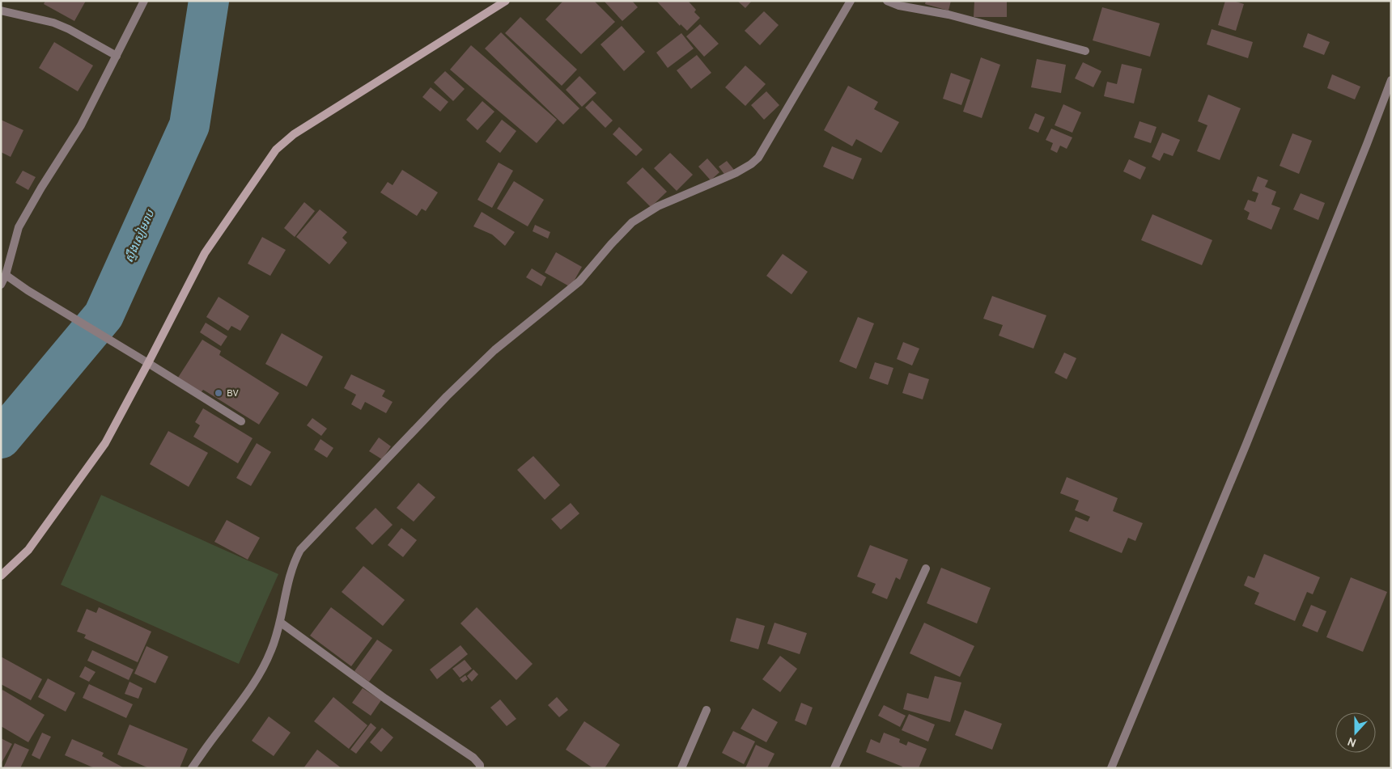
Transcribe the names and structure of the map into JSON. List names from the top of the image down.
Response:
{
  "water": ["ស្ទឹងសៀមរាប"],
  "places": ["BV"],
  "north": "bottom"
}
